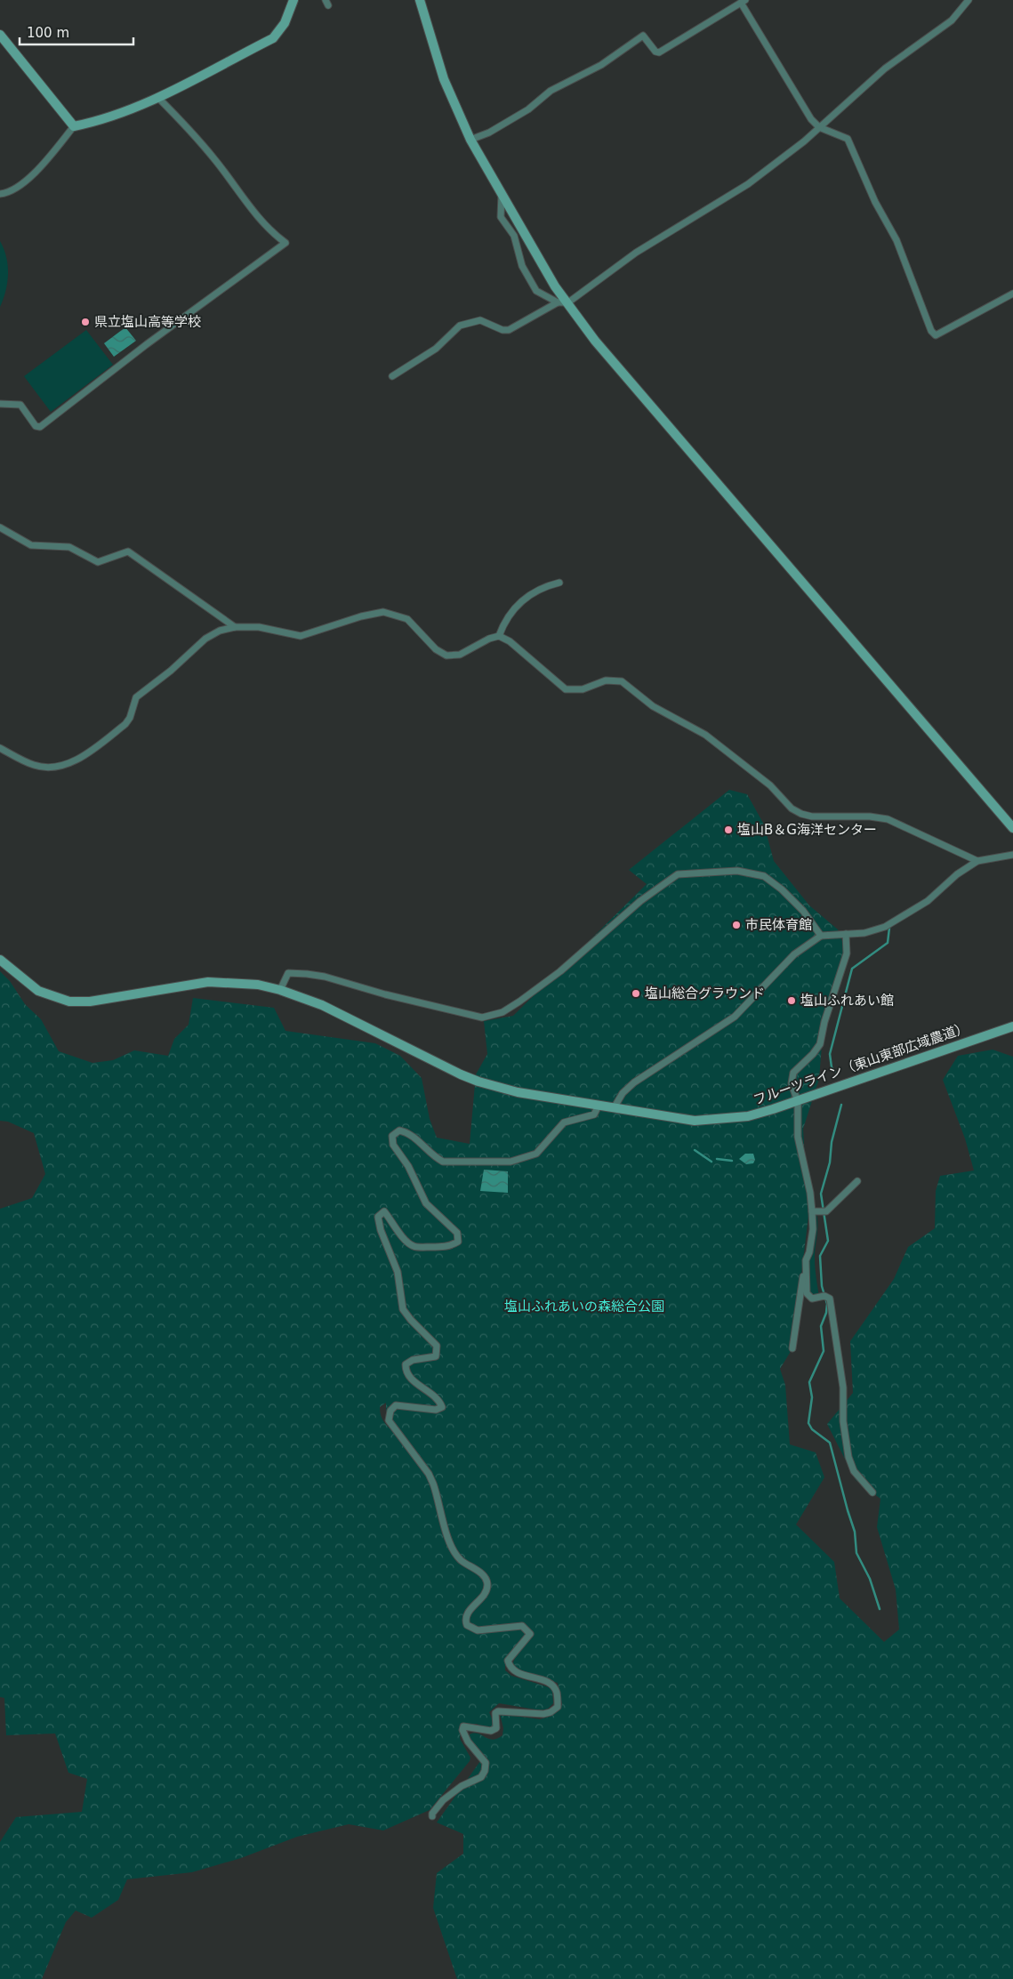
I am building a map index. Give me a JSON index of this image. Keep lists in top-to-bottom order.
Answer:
{
  "streets": {
    "street": ["フルーツライン（東山東部広域農道）"]
  },
  "parks": ["塩山ふれあいの森総合公園"],
  "places": [
    "県立塩山高等学校",
    "塩山B＆G海洋センター",
    "市民体育館",
    "塩山総合グラウンド",
    "塩山ふれあい館"
  ],
  "scale_bar": "100 m"
}
